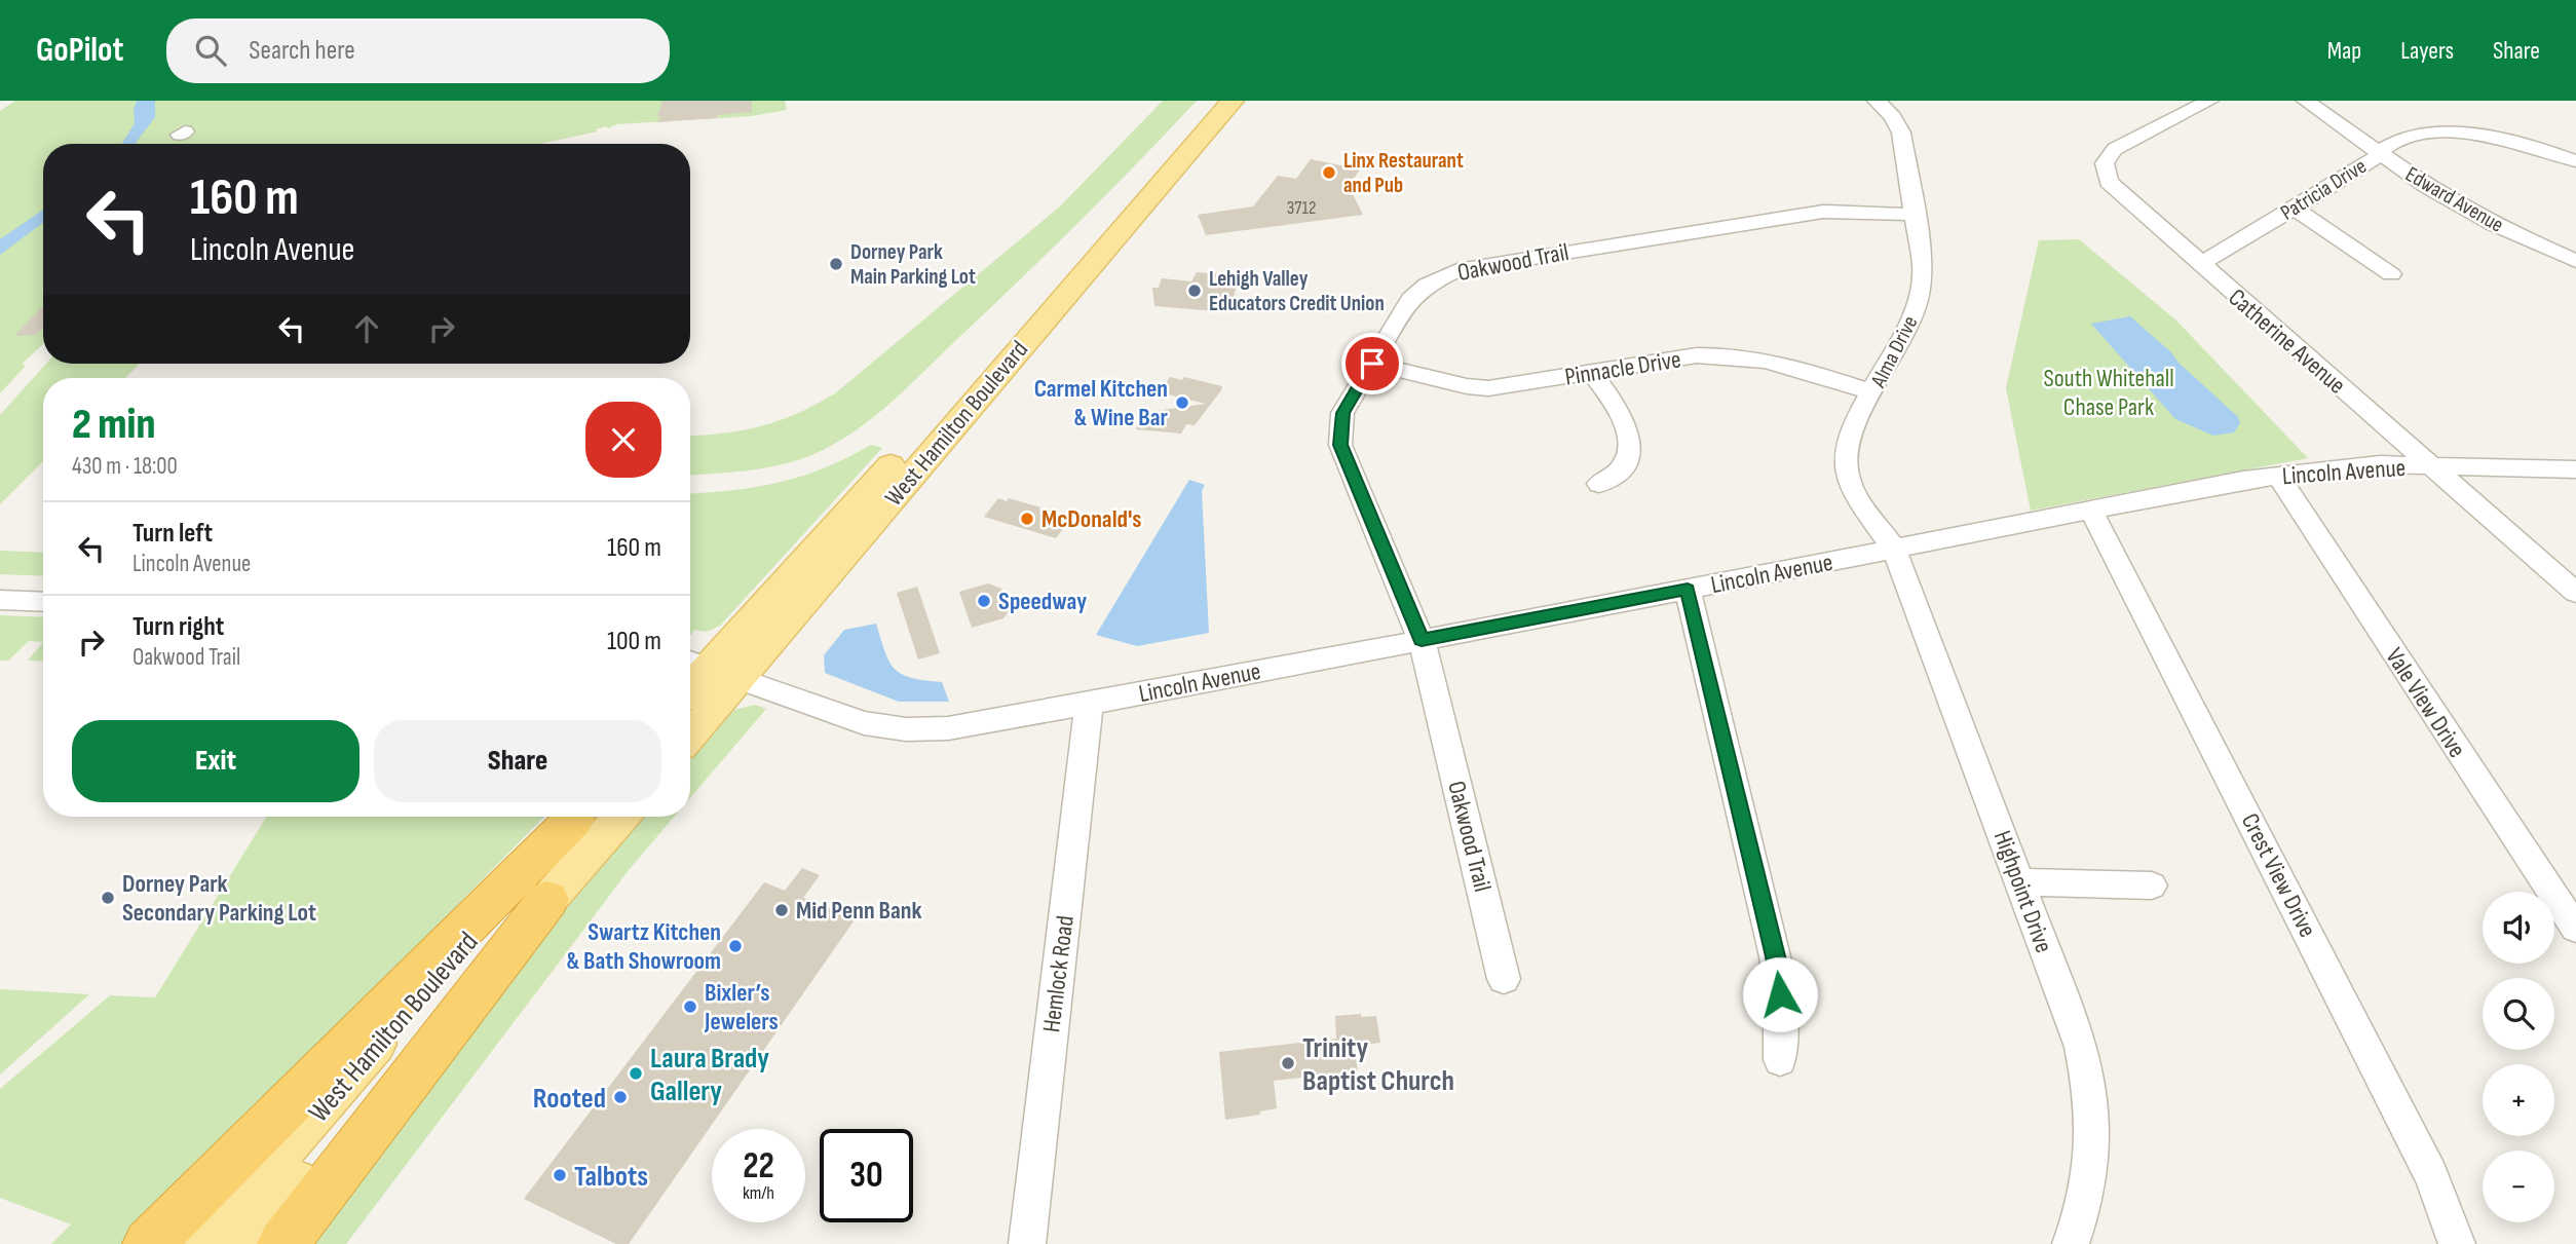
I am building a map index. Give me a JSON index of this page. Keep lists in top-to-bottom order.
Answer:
{
  "streets": {
    "main road": ["West Hamilton Boulevard"],
    "street": [
      "Patricia Drive",
      "Edward Avenue",
      "Oakwood Trail",
      "Catherine Avenue",
      "Alma Drive",
      "Pinnacle Drive",
      "Lincoln Avenue",
      "Vale View Drive",
      "Crest View Drive",
      "Highpoint Drive",
      "Hemlock Road"
    ]
  },
  "crossings": [
    ["Patricia Drive", "Edward Avenue"],
    ["Patricia Drive", "Catherine Avenue"],
    ["Oakwood Trail", "Alma Drive"],
    ["Oakwood Trail", "Pinnacle Drive"],
    ["Oakwood Trail", "Lincoln Avenue"],
    ["Catherine Avenue", "Lincoln Avenue"],
    ["Alma Drive", "Pinnacle Drive"],
    ["Alma Drive", "Lincoln Avenue"],
    ["Alma Drive", "Highpoint Drive"],
    ["West Hamilton Boulevard", "Lincoln Avenue"],
    ["Lincoln Avenue", "Vale View Drive"],
    ["Lincoln Avenue", "Crest View Drive"],
    ["Lincoln Avenue", "Highpoint Drive"],
    ["Lincoln Avenue", "Hemlock Road"]
  ],
  "parks": ["South Whitehall Chase Park"],
  "places": [
    "Linx Restaurant and Pub",
    "Dorney Park Main Parking Lot",
    "Lehigh Valley Educators Credit Union",
    "Carmel Kitchen & Wine Bar",
    "McDonald's",
    "Speedway",
    "Dorney Park Secondary Parking Lot",
    "Mid Penn Bank",
    "Swartz Kitchen & Bath Showroom",
    "Bixler’s Jewelers",
    "Trinity Baptist Church",
    "Laura Brady Gallery",
    "Rooted",
    "Talbots"
  ],
  "house_numbers": ["3712"],
  "page": {
    "header": "GoPilot",
    "search": "Search here",
    "nav": ["Map", "Layers", "Share"],
    "turn": ["160 m", "Lincoln Avenue"],
    "heading": ["2 min", "430 m · 18:00"],
    "list": [
      {
        "name": "Turn left",
        "note": "Lincoln Avenue",
        "value": "160 m"
      },
      {
        "name": "Turn right",
        "note": "Oakwood Trail",
        "value": "100 m"
      }
    ],
    "buttons": ["Exit", "Share"],
    "map_buttons": ["+", "−"],
    "speed": "22 km/h",
    "limit": "30"
  }
}
